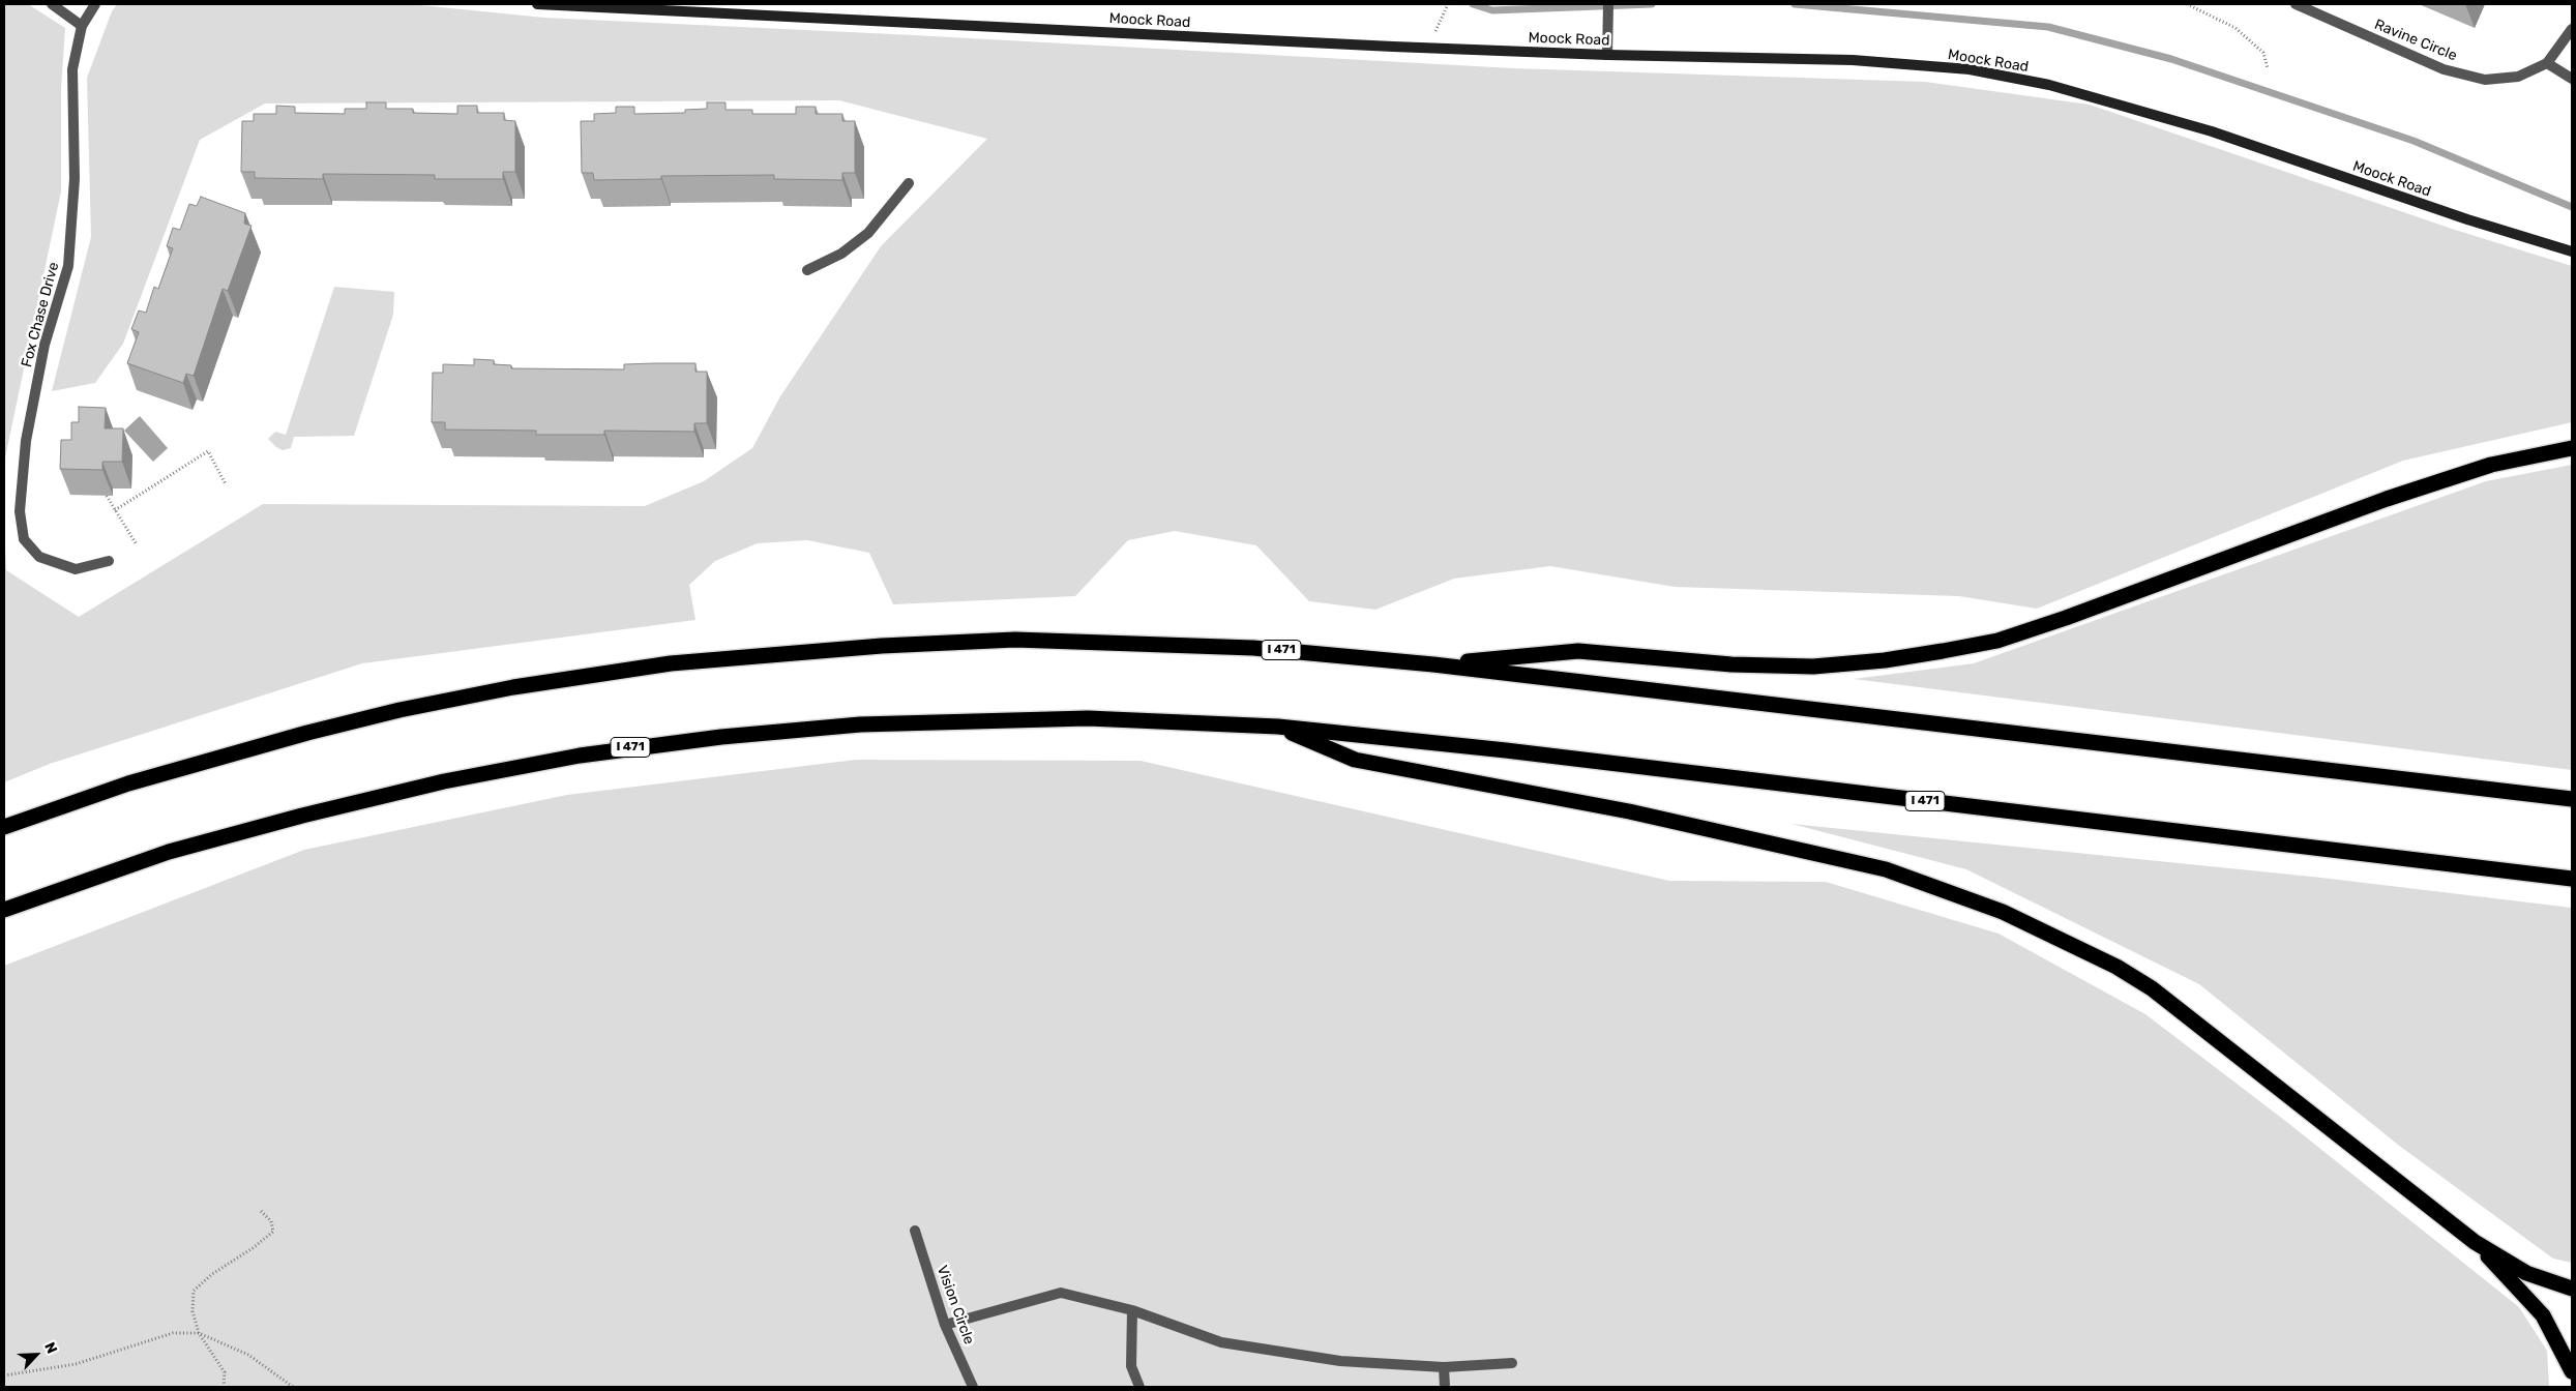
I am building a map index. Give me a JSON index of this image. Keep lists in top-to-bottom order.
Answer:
{
  "streets": {
    "highway": ["I 471"],
    "main road": ["Moock Road"],
    "street": ["Ravine Circle", "Fox Chase Drive", "Vision Circle"]
  },
  "north": "top right"
}
